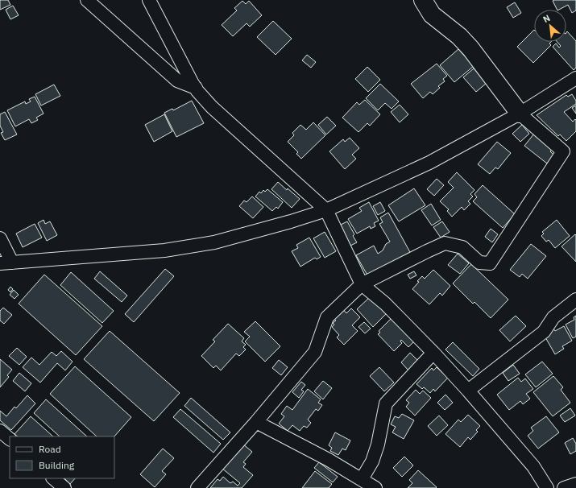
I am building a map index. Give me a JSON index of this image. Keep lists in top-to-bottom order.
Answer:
{
  "legend": ["Road", "Building"],
  "north": "top left"
}
